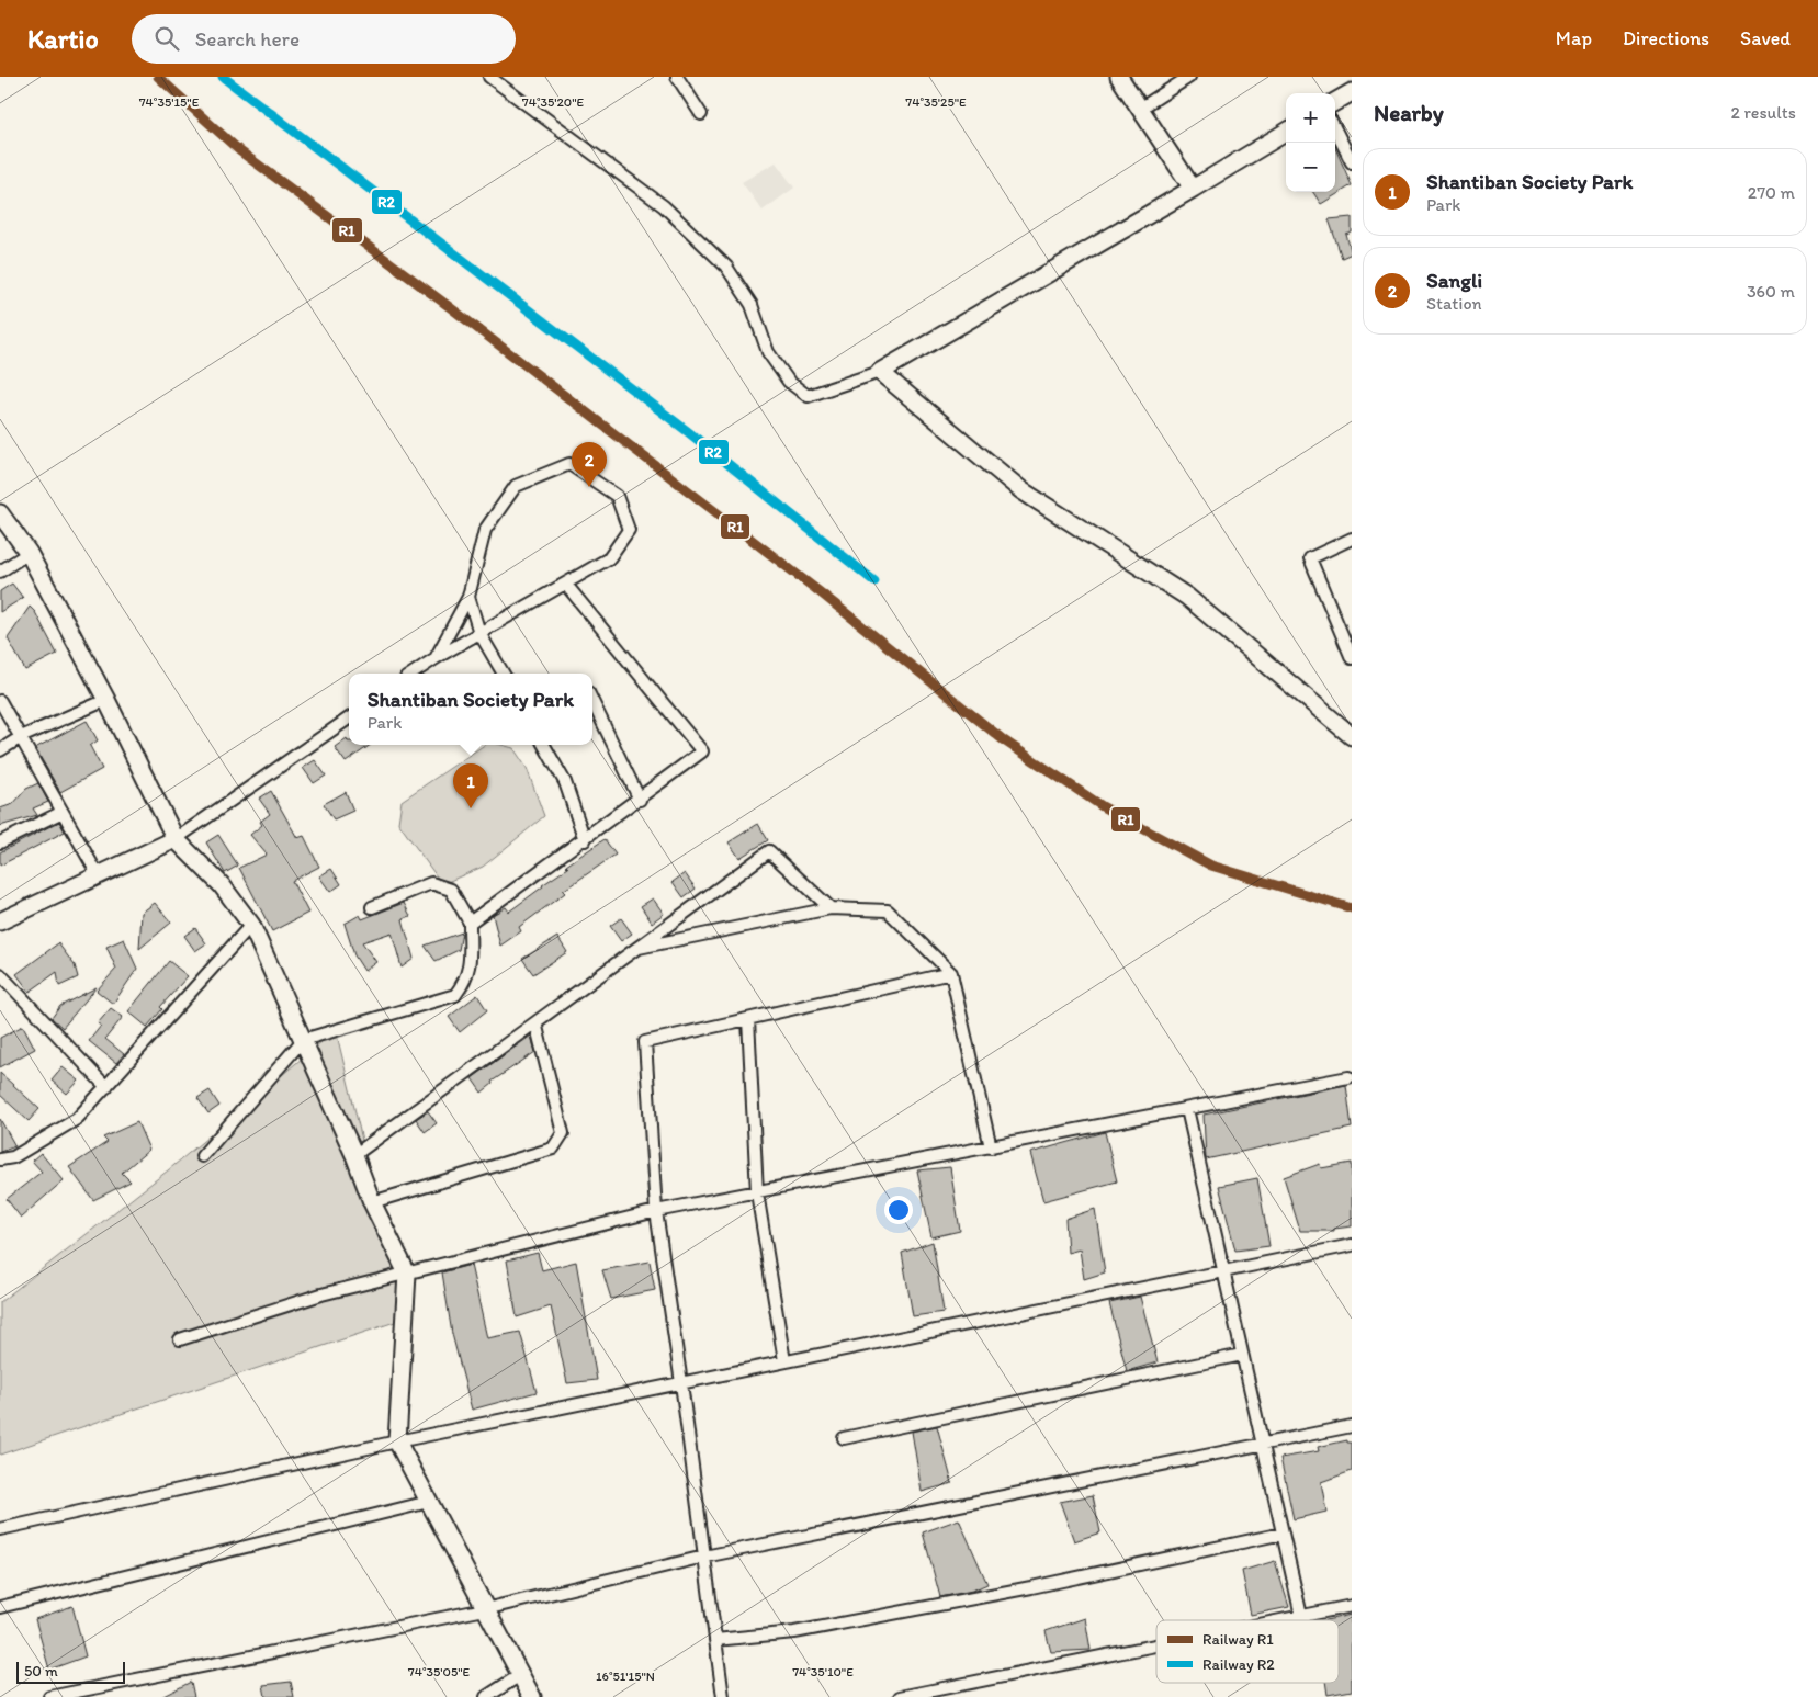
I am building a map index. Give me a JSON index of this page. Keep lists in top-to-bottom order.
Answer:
{
  "lines": ["rail line R1", "rail line R2"],
  "legend": ["Railway R1", "Railway R2"],
  "scale_bar": "50 m",
  "page": {
    "header": "Kartio",
    "search": "Search here",
    "nav": ["Map", "Directions", "Saved"],
    "heading": ["Nearby", "2 results"],
    "map_buttons": ["+", "−"],
    "list": [
      {
        "mark": "1",
        "name": "Shantiban Society Park",
        "note": "Park",
        "value": "270 m"
      },
      {
        "mark": "2",
        "name": "Sangli",
        "note": "Station",
        "value": "360 m"
      }
    ],
    "pins": ["2", "1"],
    "popup": ["Shantiban Society Park", "Park"],
    "scale": "50 m"
  },
  "coordinates": [
    "74°35'15\"E",
    "74°35'20\"E",
    "74°35'25\"E",
    "74°35'05\"E",
    "74°35'10\"E",
    "16°51'15\"N"
  ]
}
